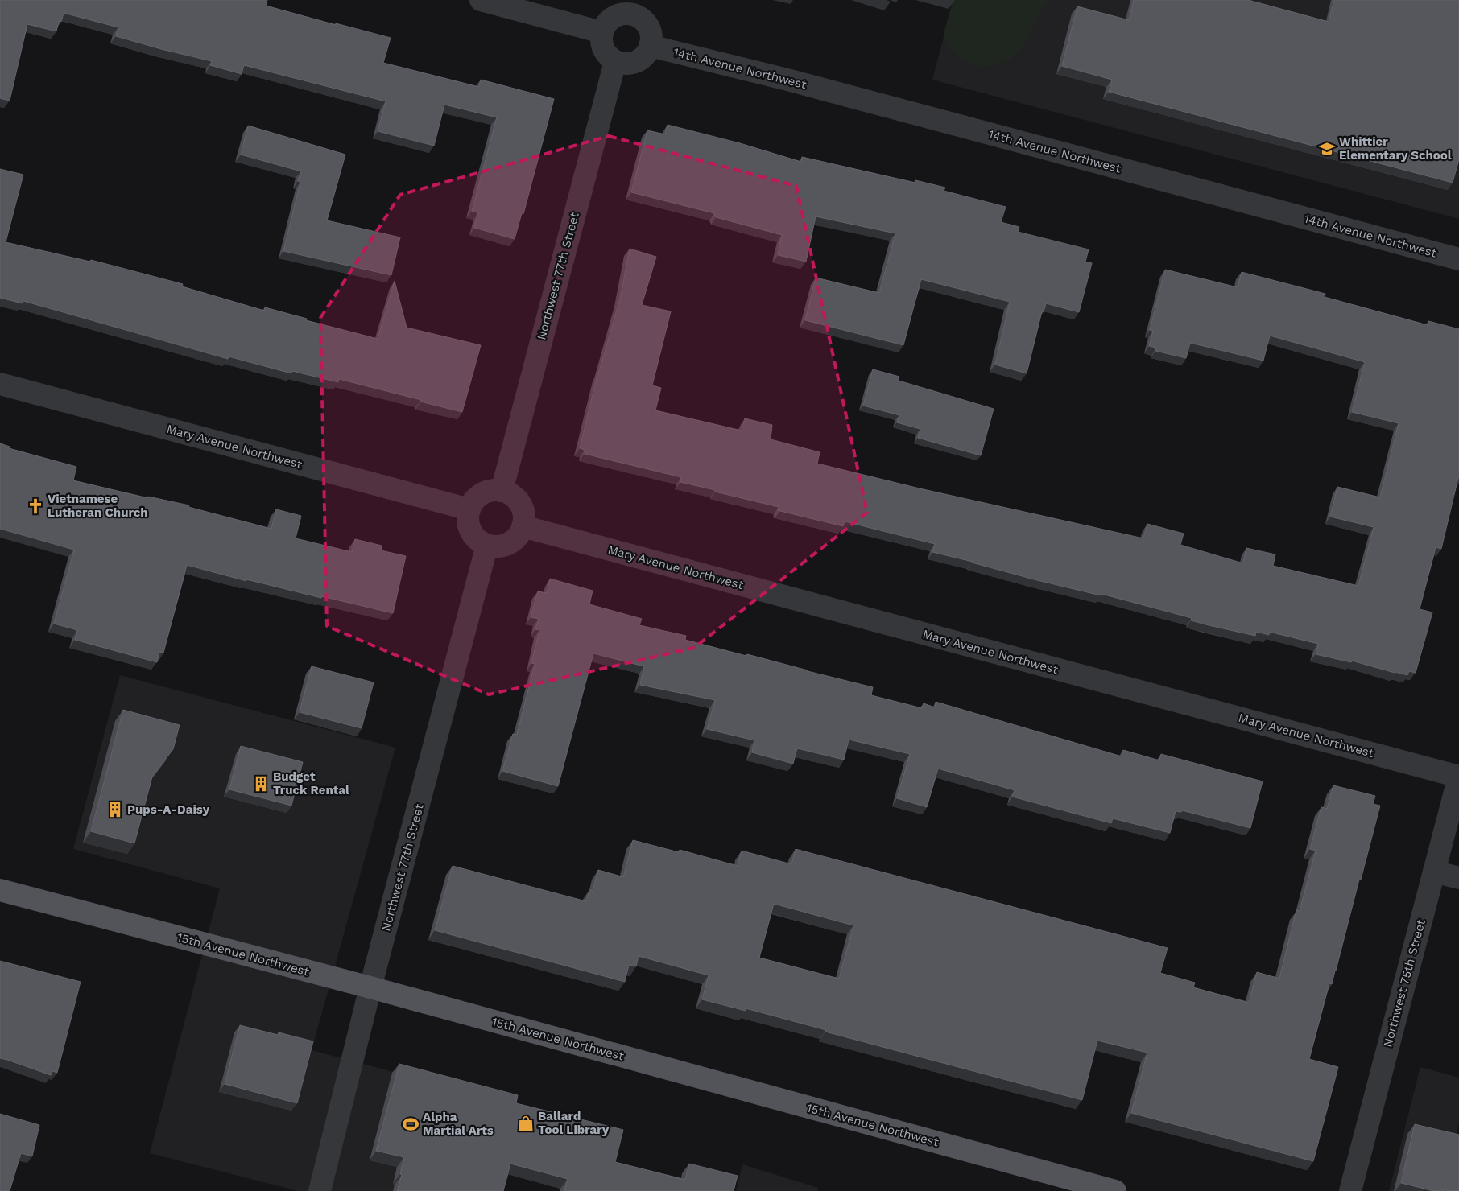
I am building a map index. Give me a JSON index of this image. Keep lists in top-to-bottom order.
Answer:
{
  "streets": {
    "main road": ["15th Avenue Northwest"],
    "street": [
      "14th Avenue Northwest",
      "Northwest 77th Street",
      "Mary Avenue Northwest",
      "Northwest 75th Street"
    ]
  },
  "crossings": [
    ["14th Avenue Northwest", "Northwest 77th Street"],
    ["Northwest 77th Street", "Mary Avenue Northwest"],
    ["Northwest 77th Street", "15th Avenue Northwest"],
    ["Mary Avenue Northwest", "Northwest 75th Street"]
  ],
  "places": {
    "school or university": ["Whittier Elementary School"],
    "church": ["Vietnamese Lutheran Church"],
    "building": ["Budget Truck Rental", "Pups-A-Daisy"],
    "shop": ["Ballard Tool Library"],
    "sports": ["Alpha Martial Arts"]
  }
}
